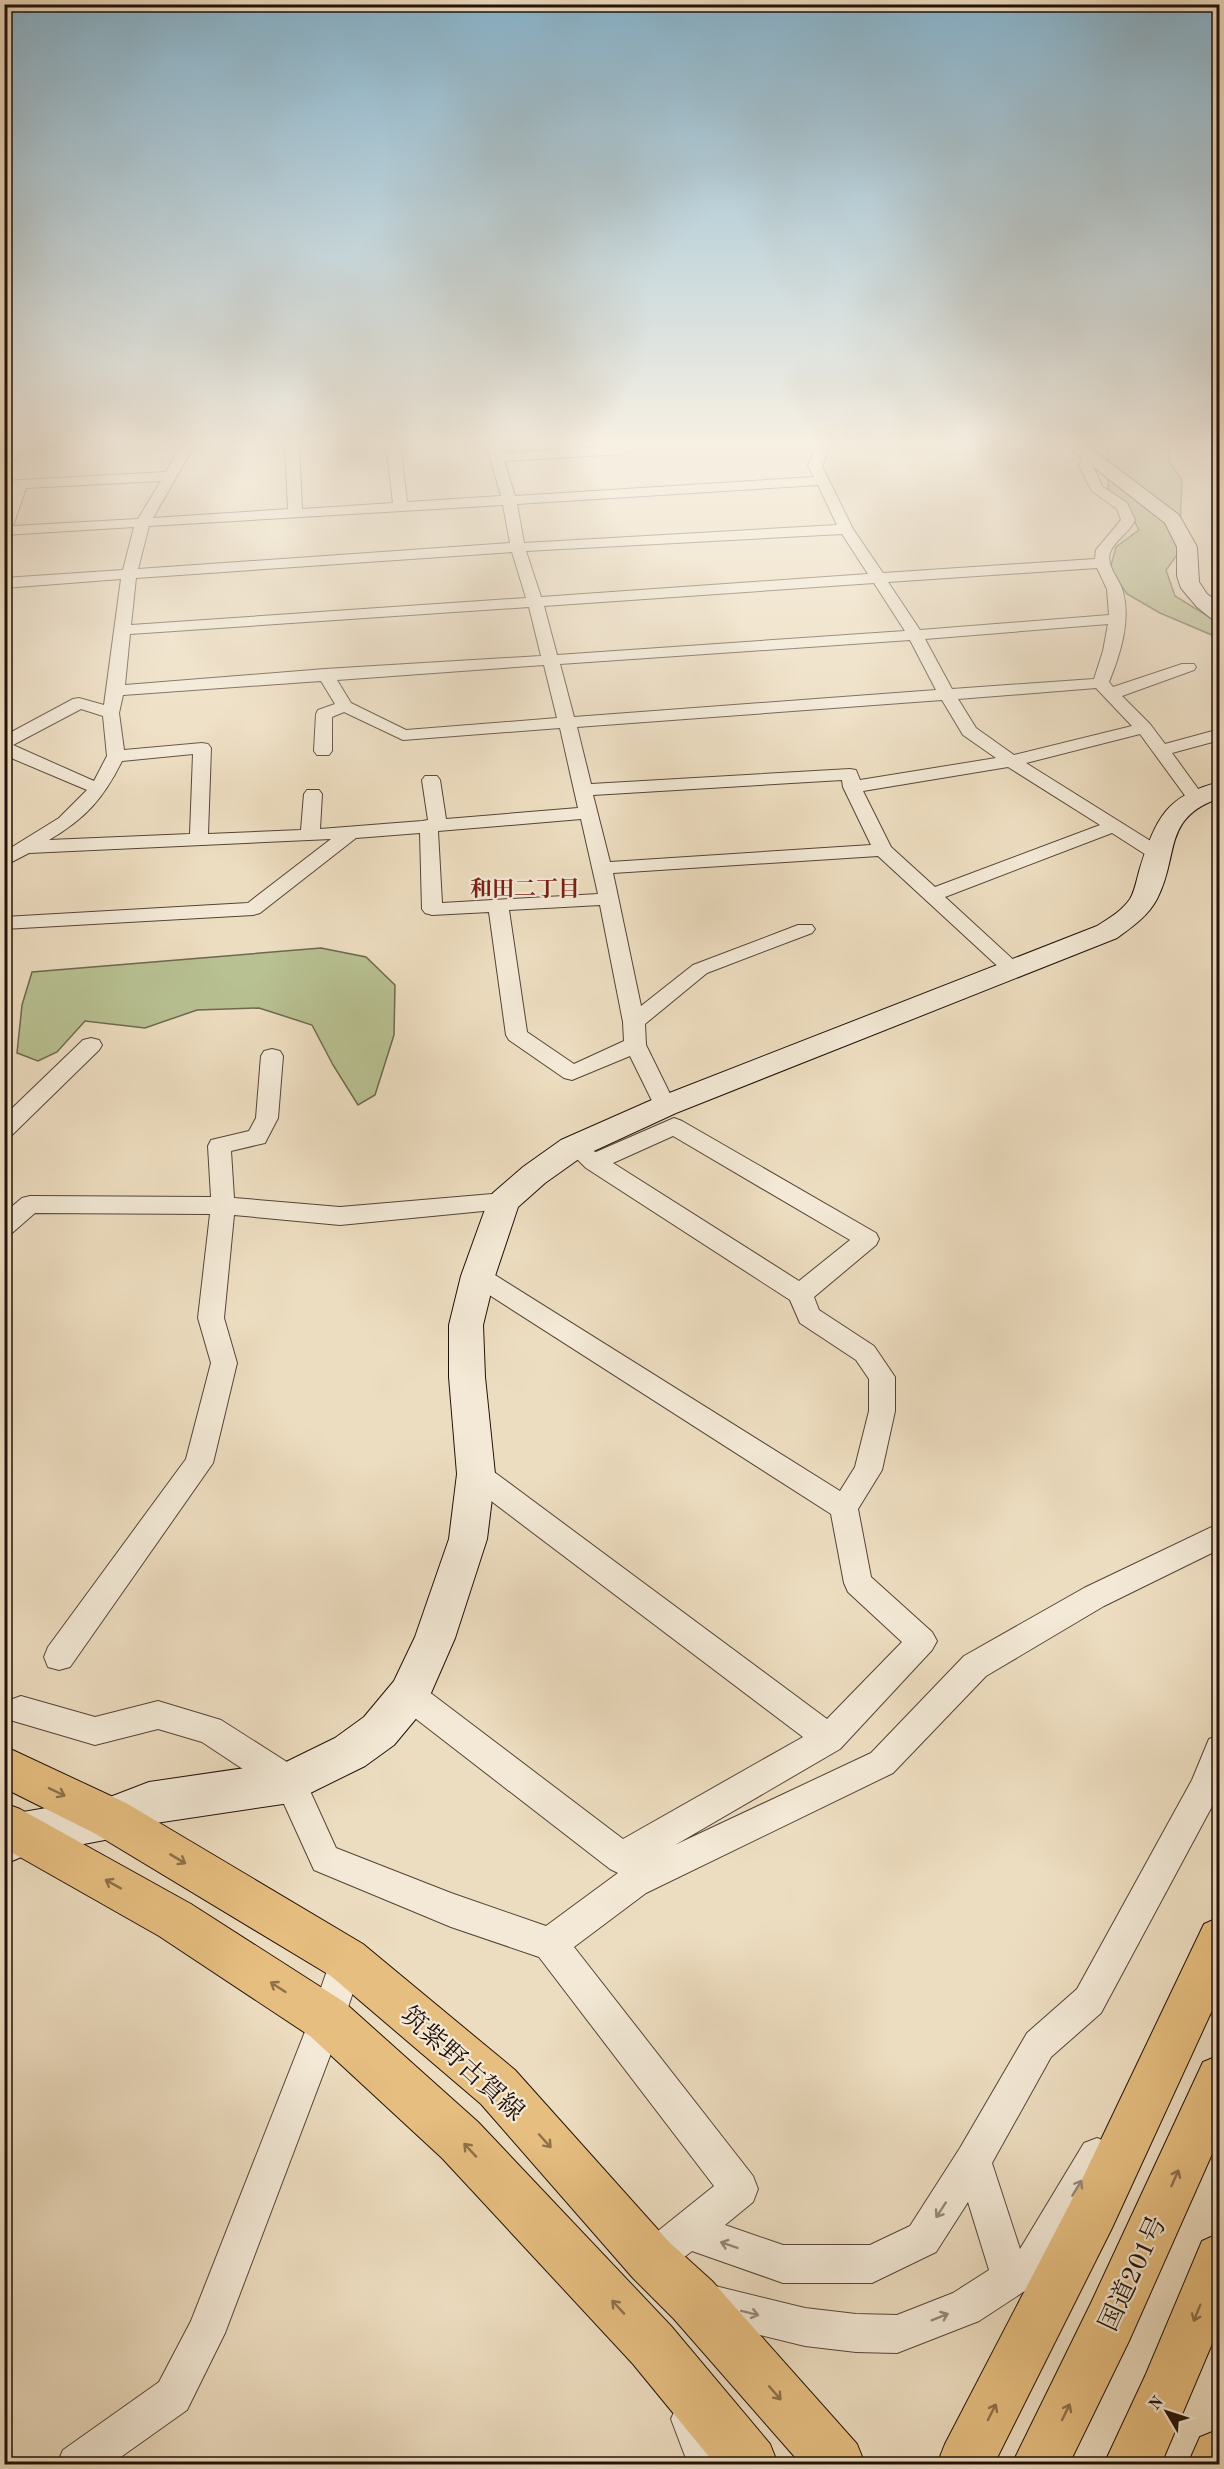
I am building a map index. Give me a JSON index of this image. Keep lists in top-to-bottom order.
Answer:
{
  "streets": {
    "main road": ["筑紫野古賀線", "国道201号"]
  },
  "districts": ["和田二丁目"],
  "north": "top left"
}
